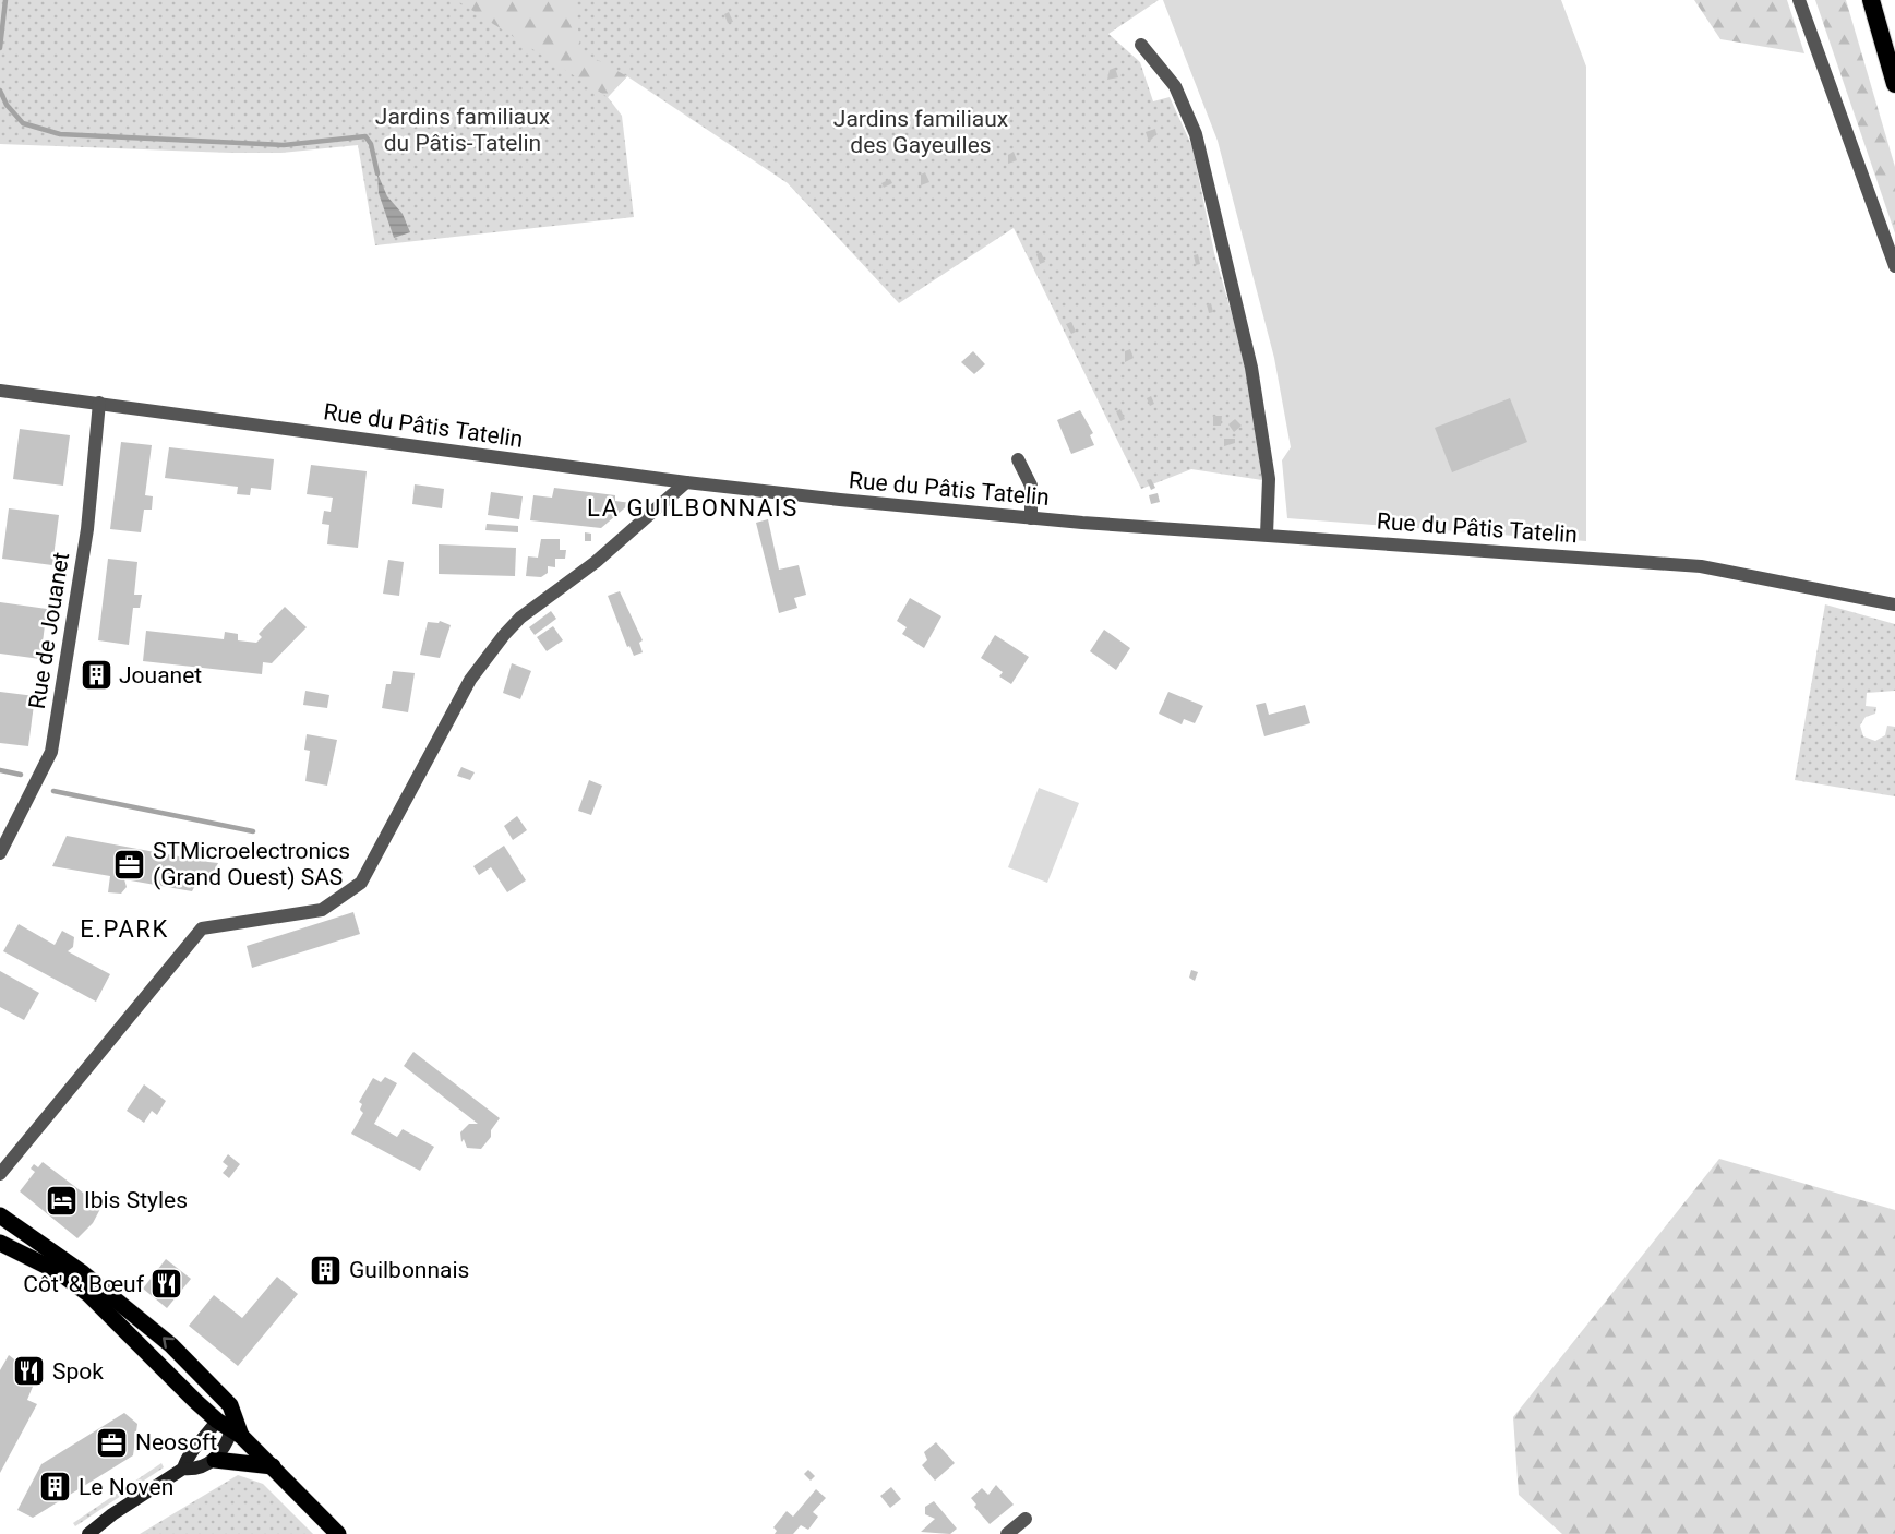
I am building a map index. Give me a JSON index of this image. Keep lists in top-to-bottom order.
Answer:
{
  "streets": {
    "street": ["Rue du Pâtis Tatelin", "Rue de Jouanet"]
  },
  "crossings": [
    ["Rue du Pâtis Tatelin", "Rue de Jouanet"]
  ],
  "districts": ["LA GUILBONNAIS", "E.PARK"],
  "parks": ["Jardins familiaux du Pâtis-Tatelin", "Jardins familiaux des Gayeulles"],
  "places": {
    "building": ["Jouanet", "Guilbonnais", "Le Noven"],
    "office": ["STMicroelectronics (Grand Ouest) SAS", "Neosoft"],
    "hotel": ["Ibis Styles"],
    "restaurant": ["Côt' & Bœuf", "Spok"]
  }
}
